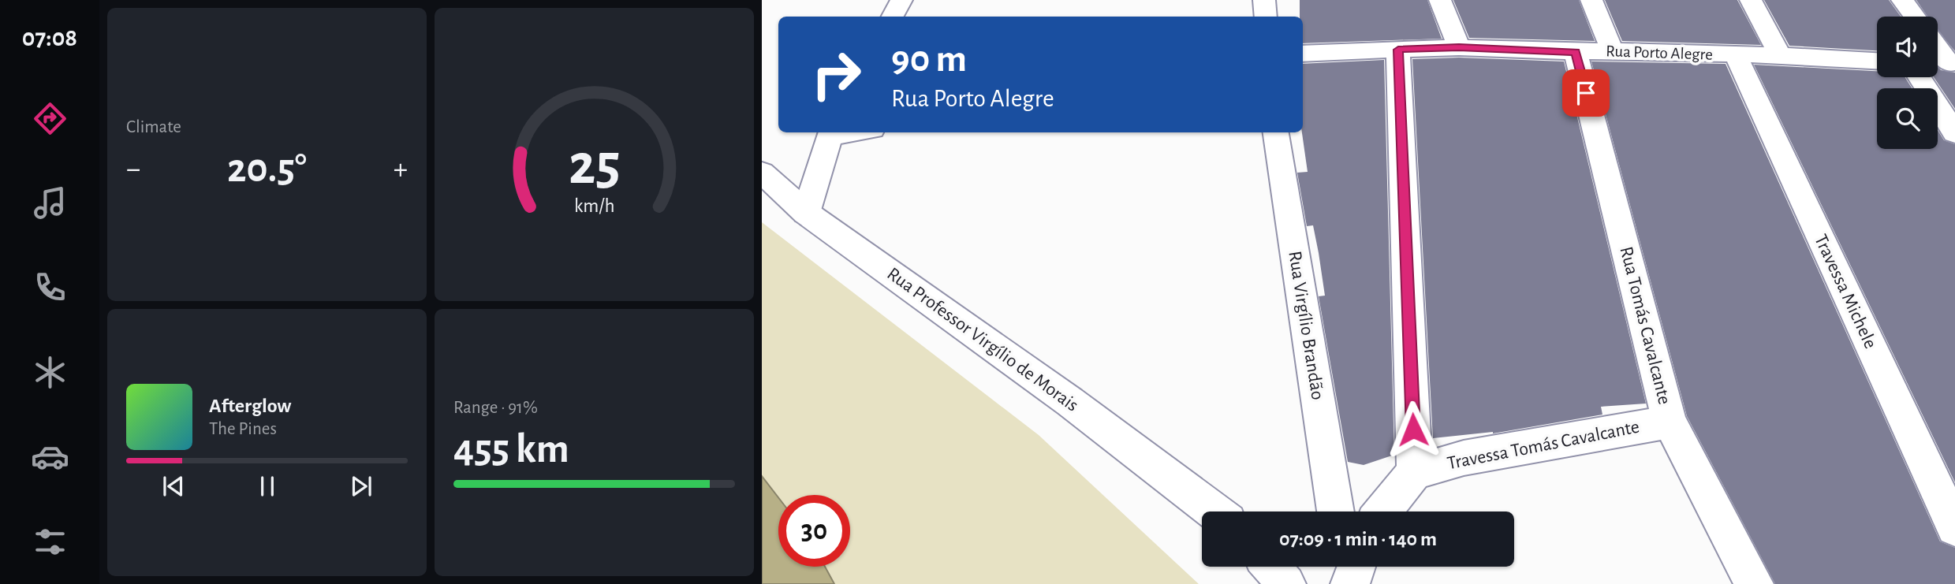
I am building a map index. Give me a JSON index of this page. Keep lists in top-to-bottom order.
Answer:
{
  "streets": {
    "street": [
      "Rua Porto Alegre",
      "Travessa Michele",
      "Rua Virgílio Brandão",
      "Rua Tomás Cavalcante",
      "Rua Professor Virgílio de Morais",
      "Travessa Tomás Cavalcante"
    ]
  },
  "crossings": [
    ["Rua Porto Alegre", "Travessa Michele"],
    ["Rua Porto Alegre", "Rua Tomás Cavalcante"],
    ["Rua Tomás Cavalcante", "Travessa Tomás Cavalcante"]
  ],
  "page": {
    "tabs": "07:08",
    "tile": [
      "Climate",
      ["Range · 91%", "455 km"]
    ],
    "turn": ["90 m", "Rua Porto Alegre"],
    "heat": ["−", "20.5°", "+"],
    "song": ["Afterglow", "The Pines"],
    "limit": "30",
    "trip": "07:09 · 1 min · 140 m",
    "gauge": ["25", "km/h"]
  }
}
